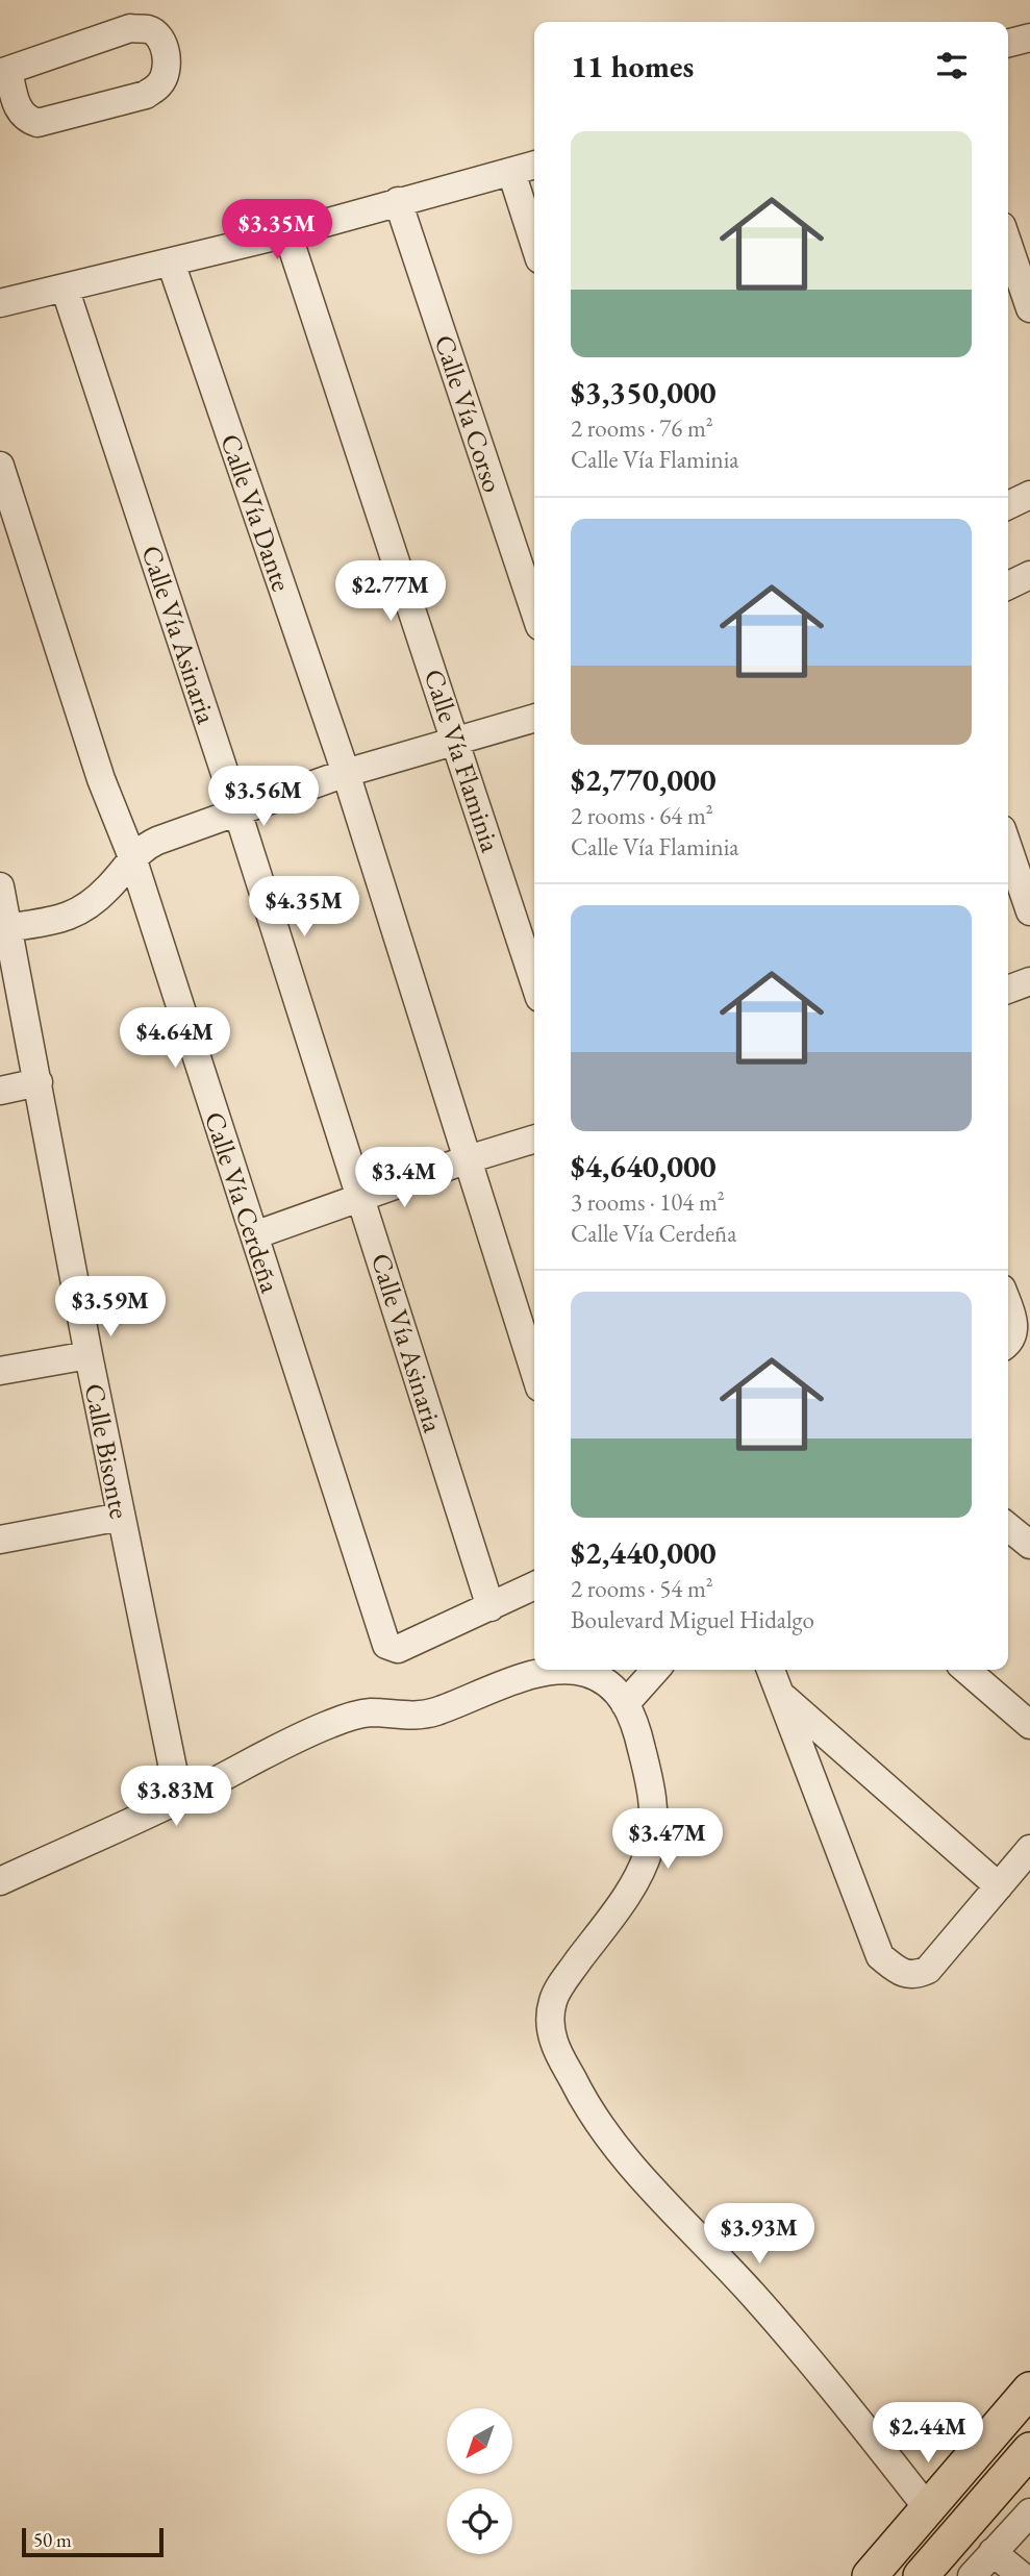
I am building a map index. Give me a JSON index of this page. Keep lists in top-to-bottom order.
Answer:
{
  "streets": {
    "street": [
      "Calle Vía Corso",
      "Calle Vía Dante",
      "Calle Vía Asinaria",
      "Calle Vía Flaminia",
      "Calle Vía Cerdeña",
      "Calle Bisonte"
    ]
  },
  "crossings": [
    ["Calle Vía Asinaria", "Calle Vía Cerdeña"]
  ],
  "scale_bar": "50 m",
  "north": "bottom left",
  "page": {
    "heading": "11 homes",
    "list": [
      {
        "name": "$3,350,000",
        "note": "2 rooms · 76 m² · Calle Vía Flaminia"
      },
      {
        "name": "$2,770,000",
        "note": "2 rooms · 64 m² · Calle Vía Flaminia"
      },
      {
        "name": "$4,640,000",
        "note": "3 rooms · 104 m² · Calle Vía Cerdeña"
      },
      {
        "name": "$2,440,000",
        "note": "2 rooms · 54 m² · Boulevard Miguel Hidalgo"
      }
    ],
    "price": [
      "$3.35M",
      "$2.77M",
      "$3.56M",
      "$4.35M",
      "$4.64M",
      "$3.4M",
      "$3.59M",
      "$3.83M",
      "$3.47M",
      "$3.93M",
      "$2.44M"
    ],
    "scale": "50 m"
  }
}
